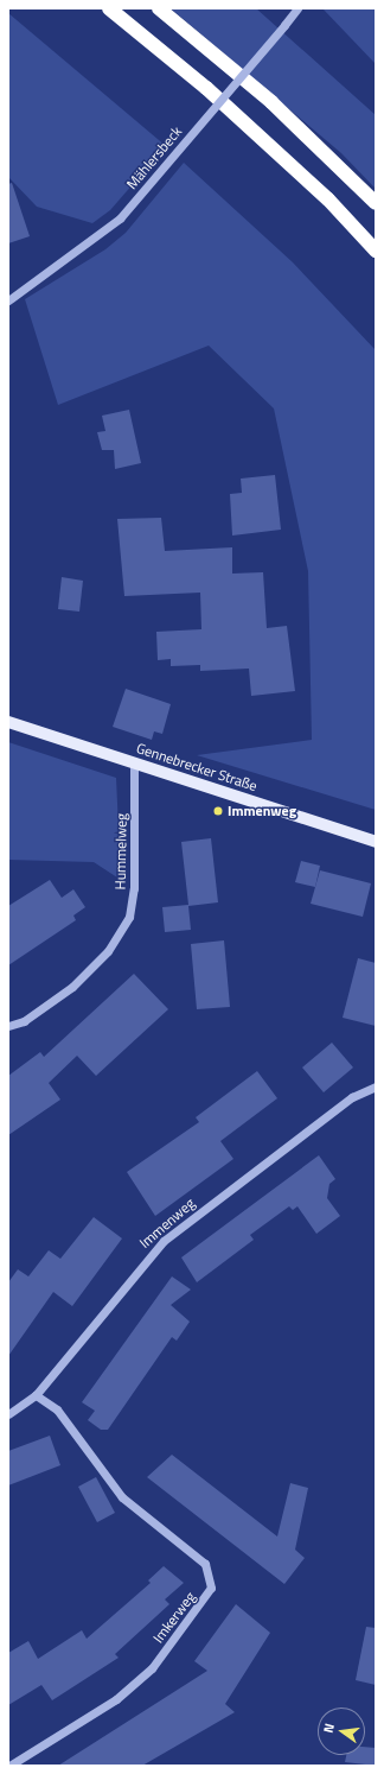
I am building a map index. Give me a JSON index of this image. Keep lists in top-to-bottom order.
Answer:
{
  "streets": {
    "main road": ["Gennebrecker Straße"],
    "street": [
      "Mählersbeck",
      "Hummelweg",
      "Immenweg",
      "Imkerweg"
    ]
  },
  "crossings": [
    ["Gennebrecker Straße", "Hummelweg"],
    ["Immenweg", "Imkerweg"]
  ],
  "places": ["Immenweg"],
  "north": "left"
}
